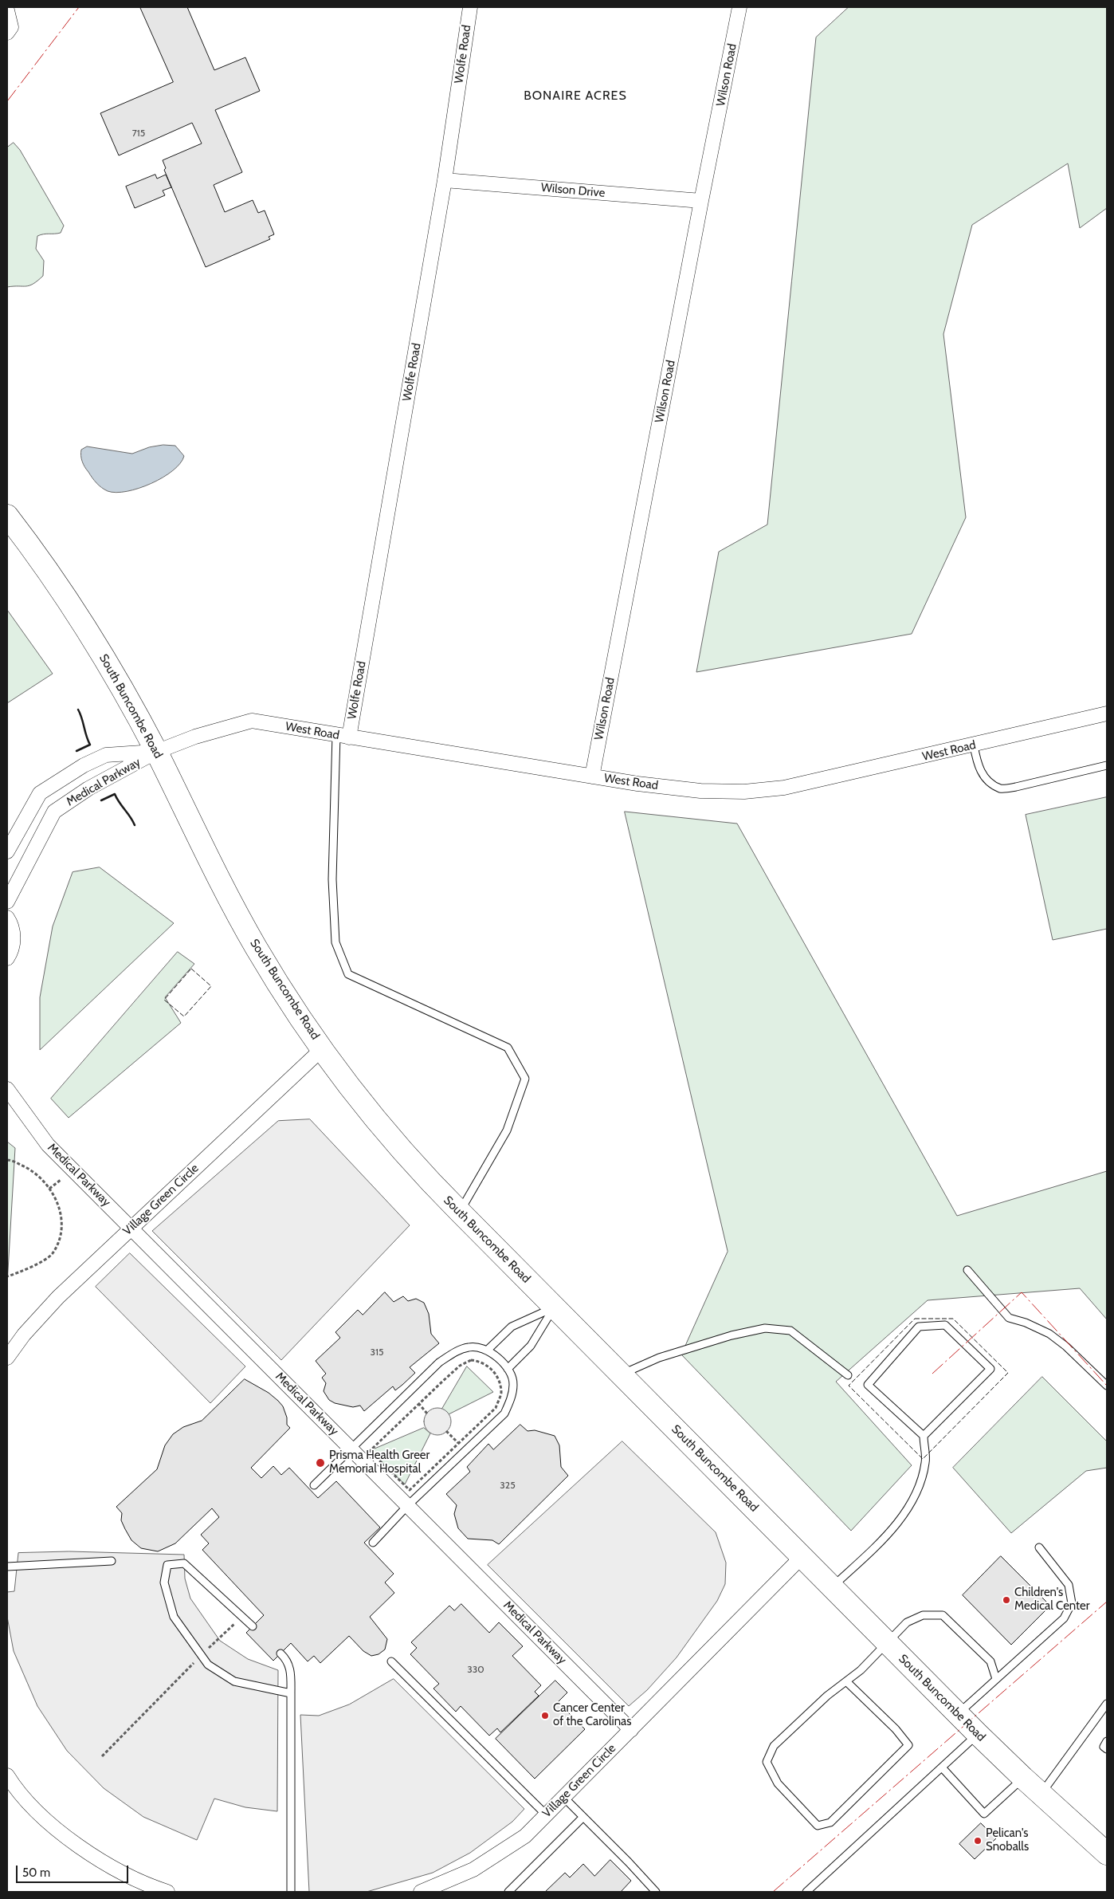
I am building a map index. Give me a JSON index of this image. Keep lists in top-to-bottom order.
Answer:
{
  "streets": {
    "main road": ["South Buncombe Road"],
    "street": [
      "Wolfe Road",
      "Wilson Road",
      "Wilson Drive",
      "West Road",
      "Medical Parkway",
      "Village Green Circle"
    ]
  },
  "crossings": [
    ["Wolfe Road", "Wilson Drive"],
    ["Wolfe Road", "West Road"],
    ["Wilson Road", "Wilson Drive"],
    ["Wilson Road", "West Road"],
    ["South Buncombe Road", "West Road"],
    ["South Buncombe Road", "Medical Parkway"],
    ["South Buncombe Road", "Village Green Circle"],
    ["West Road", "Medical Parkway"],
    ["Medical Parkway", "Village Green Circle"]
  ],
  "districts": ["BONAIRE ACRES"],
  "places": [
    "Prisma Health Greer Memorial Hospital",
    "Children's Medical Center",
    "Cancer Center of the Carolinas",
    "Pelican's Snoballs"
  ],
  "house_numbers": [
    "715",
    "315",
    "325",
    "330"
  ],
  "scale_bar": "50 m"
}
